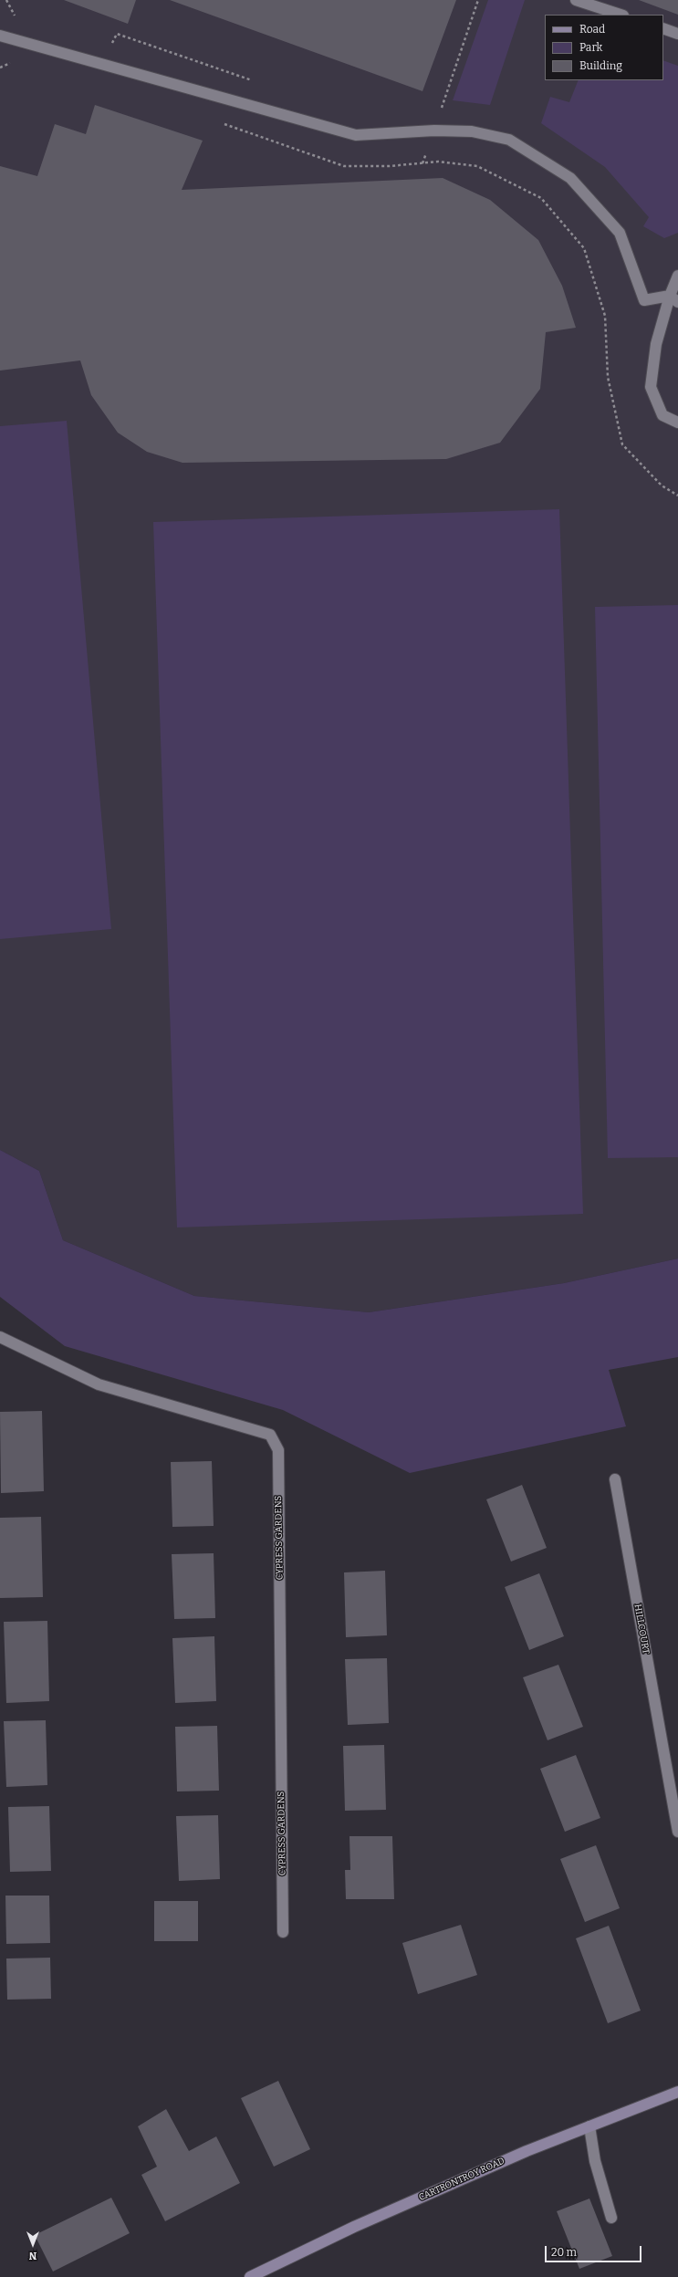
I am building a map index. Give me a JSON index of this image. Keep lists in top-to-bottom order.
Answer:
{
  "streets": {
    "street": ["CYPRESS GARDENS", "HILLCOURT", "CARTRONTROY ROAD"]
  },
  "legend": ["Road", "Park", "Building"],
  "scale_bar": "20 m",
  "north": "bottom"
}
